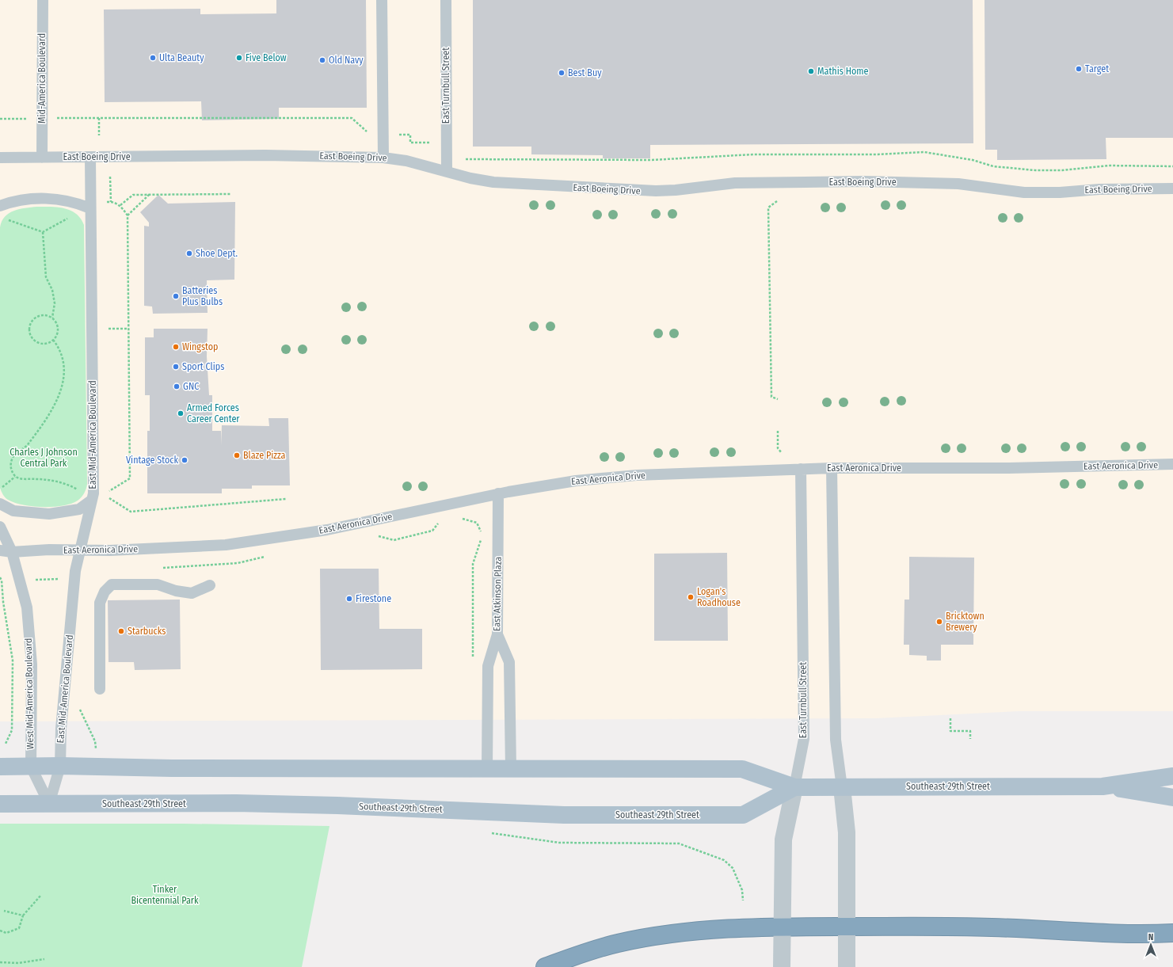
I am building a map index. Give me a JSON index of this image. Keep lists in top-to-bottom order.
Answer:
{
  "streets": {
    "main road": ["Southeast 29th Street"],
    "street": ["East Turnbull Street"],
    "lane": [
      "Mid-America Boulevard",
      "East Boeing Drive",
      "East Mid-America Boulevard",
      "East Aeronica Drive",
      "East Atkinson Plaza",
      "West Mid-America Boulevard"
    ]
  },
  "crossings": [
    ["Mid-America Boulevard", "East Boeing Drive"],
    ["East Turnbull Street", "East Boeing Drive"],
    ["East Turnbull Street", "East Aeronica Drive"],
    ["East Turnbull Street", "Southeast 29th Street"],
    ["East Boeing Drive", "East Mid-America Boulevard"],
    ["East Mid-America Boulevard", "East Aeronica Drive"],
    ["East Mid-America Boulevard", "West Mid-America Boulevard"],
    ["East Mid-America Boulevard", "Southeast 29th Street"],
    ["East Aeronica Drive", "East Atkinson Plaza"],
    ["East Aeronica Drive", "West Mid-America Boulevard"],
    ["East Atkinson Plaza", "Southeast 29th Street"],
    ["West Mid-America Boulevard", "Southeast 29th Street"]
  ],
  "parks": ["Charles J Johnson Central Park", "Tinker Bicentennial Park"],
  "places": [
    "Ulta Beauty",
    "Five Below",
    "Old Navy",
    "Target",
    "Mathis Home",
    "Best Buy",
    "Shoe Dept.",
    "Batteries Plus Bulbs",
    "Wingstop",
    "Sport Clips",
    "GNC",
    "Armed Forces Career Center",
    "Blaze Pizza",
    "Vintage Stock",
    "Logan's Roadhouse",
    "Firestone",
    "Bricktown Brewery",
    "Starbucks"
  ],
  "north": "top"
}
